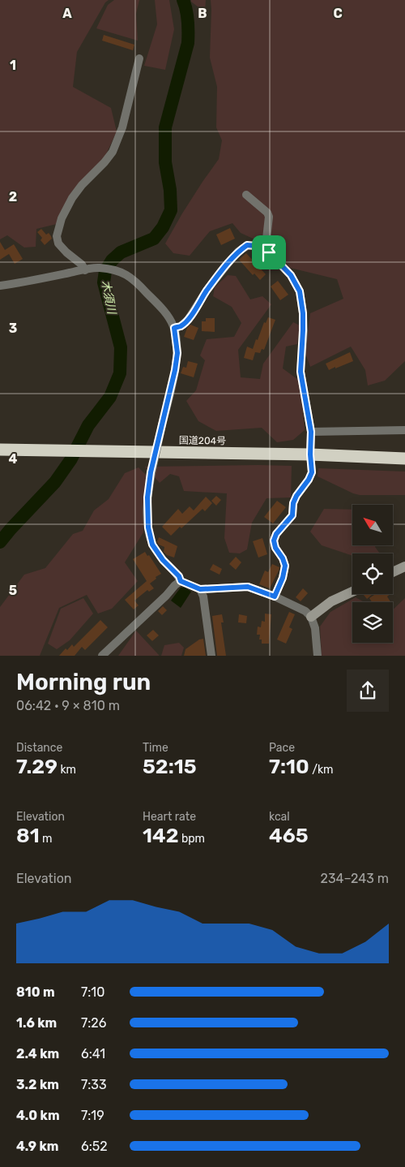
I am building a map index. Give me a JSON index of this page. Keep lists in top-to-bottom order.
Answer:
{
  "streets": {
    "highway": ["国道204号"]
  },
  "water": ["木須川"],
  "north": "top left",
  "page": {
    "heading": ["Morning run", "06:42 · 9 × 810 m"],
    "stats": [
      ["Distance", "7.29 km"],
      ["Time", "52:15"],
      ["Pace", "7:10 /km"],
      ["Elevation", "81 m"],
      ["Heart rate", "142 bpm"],
      ["kcal", "465"]
    ],
    "chart": ["Elevation", "234–243 m"],
    "list": [
      {
        "name": "810 m",
        "note": "7:10"
      },
      {
        "name": "1.6 km",
        "note": "7:26"
      },
      {
        "name": "2.4 km",
        "note": "6:41"
      },
      {
        "name": "3.2 km",
        "note": "7:33"
      },
      {
        "name": "4.0 km",
        "note": "7:19"
      },
      {
        "name": "4.9 km",
        "note": "6:52"
      }
    ]
  },
  "grid": {
    "columns": ["A", "B", "C"],
    "rows": [
      "1",
      "2",
      "3",
      "4",
      "5"
    ]
  }
}
